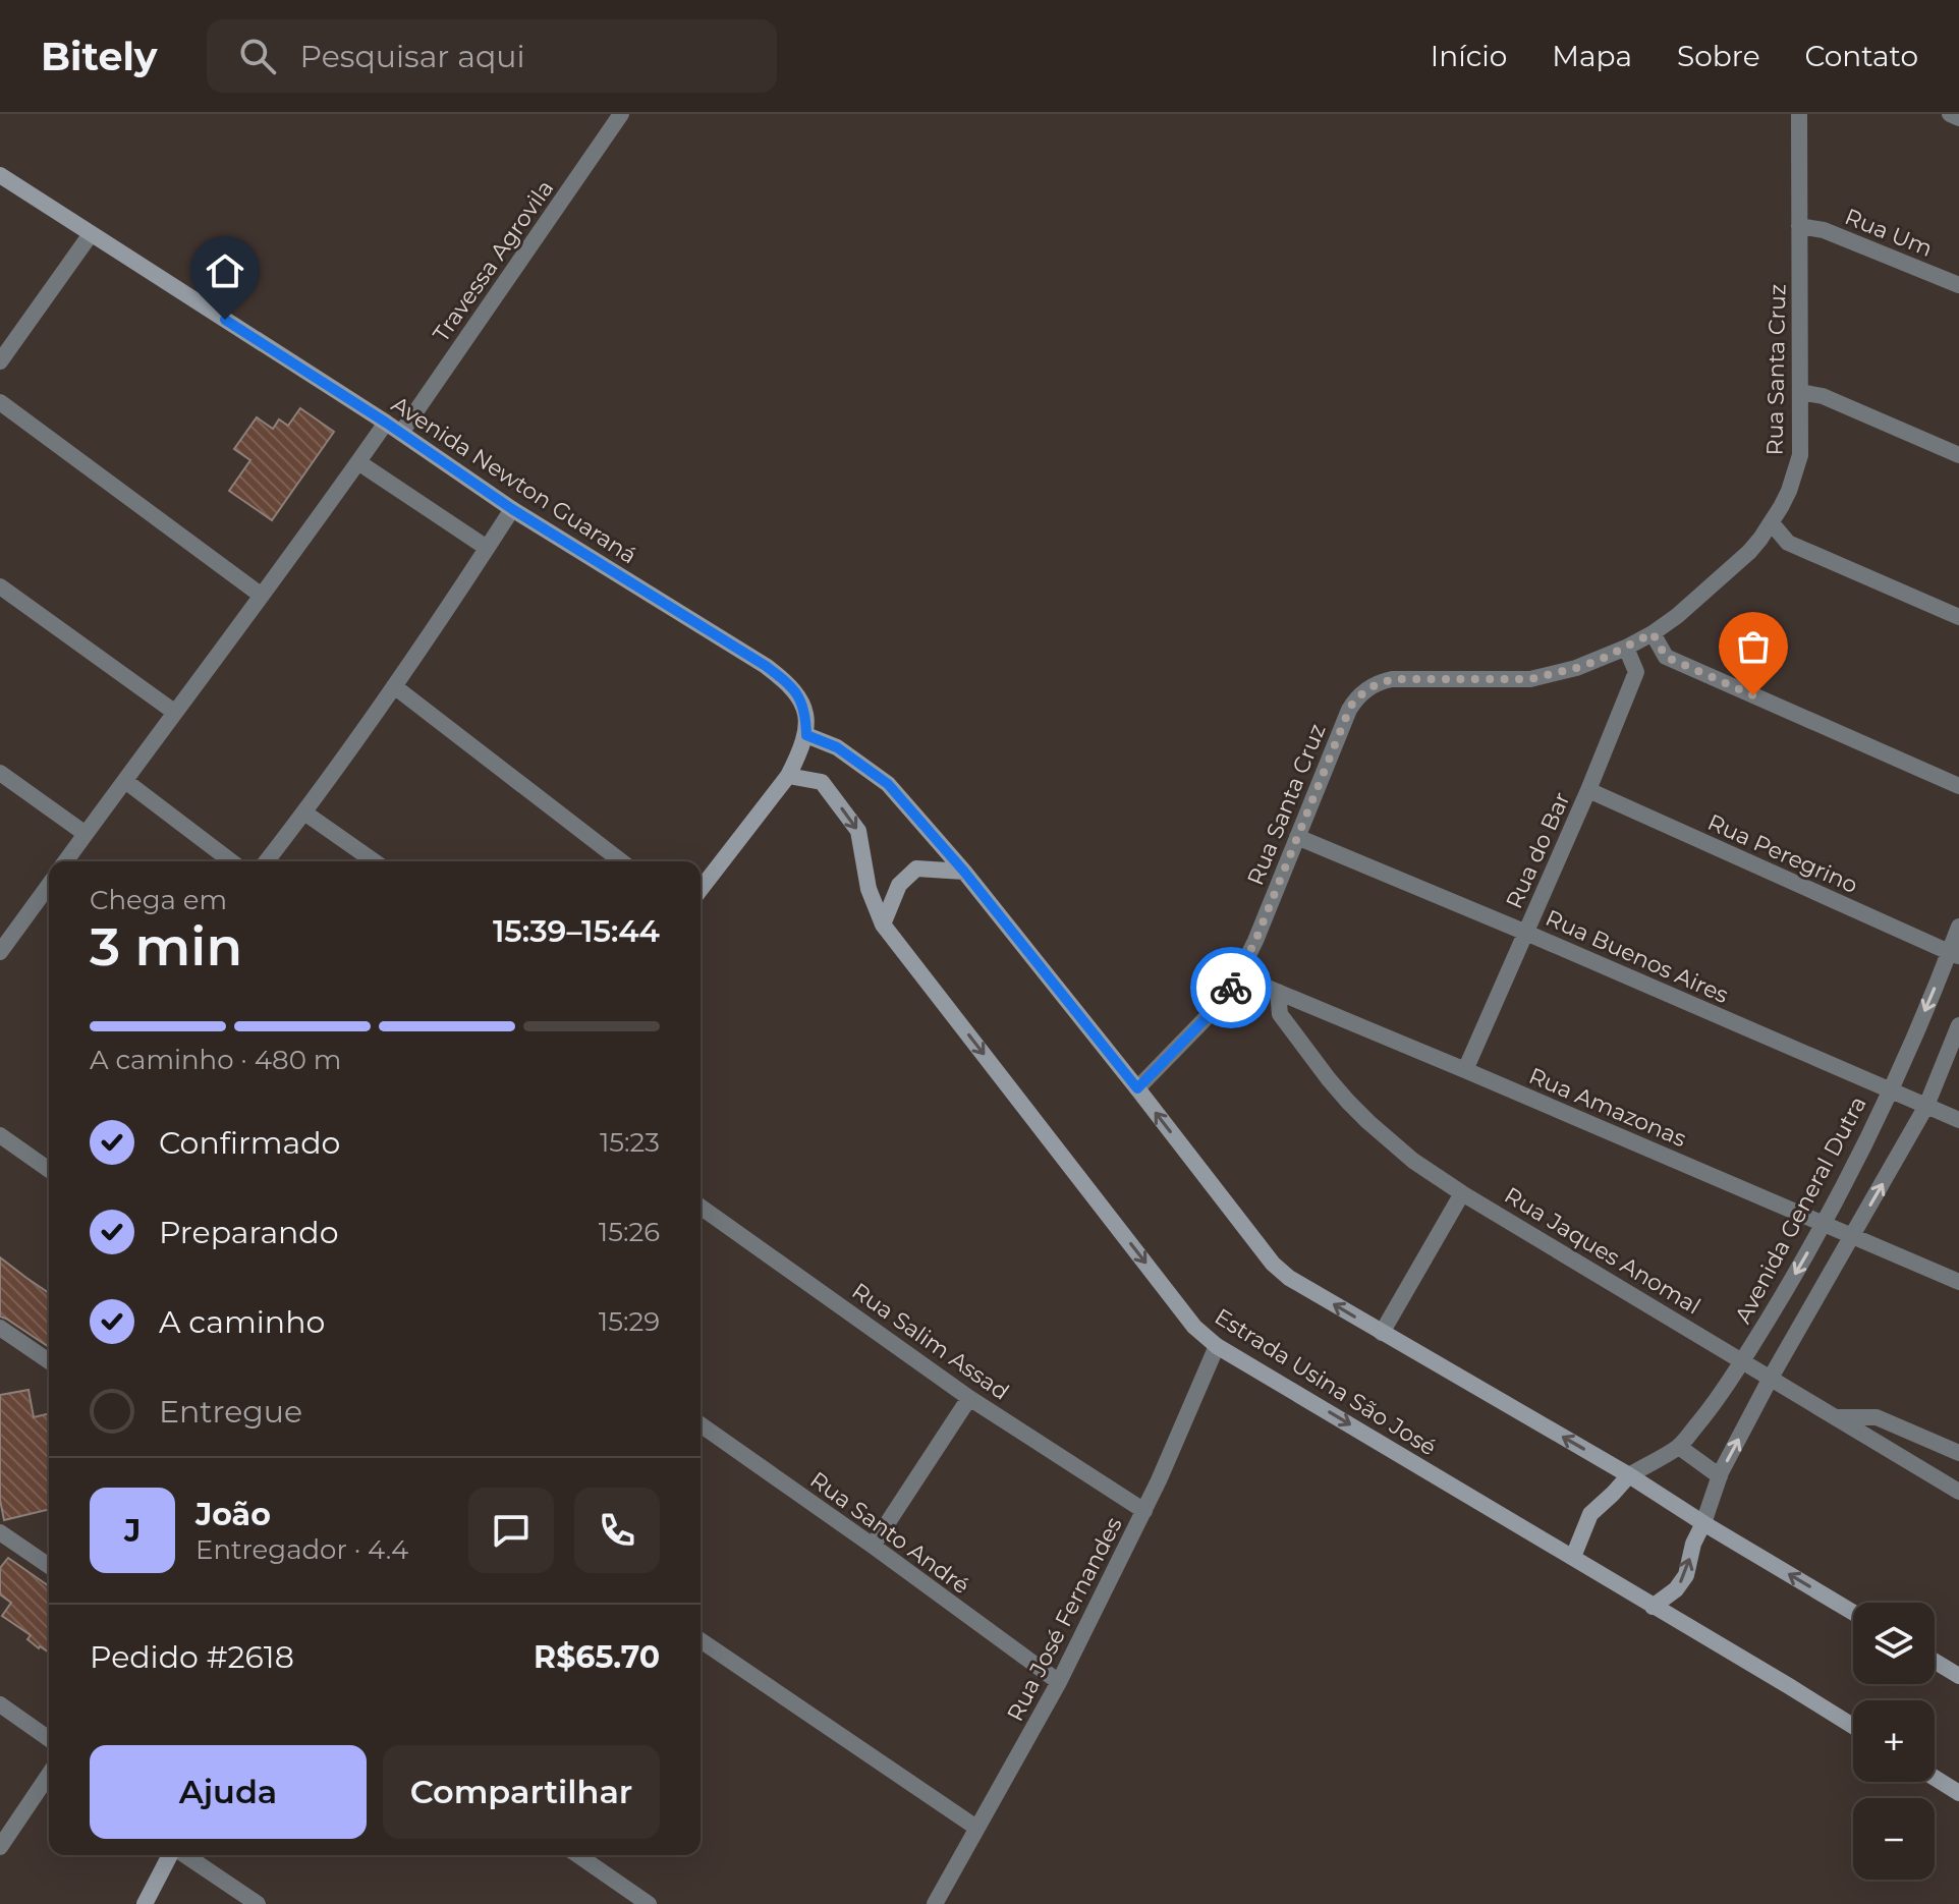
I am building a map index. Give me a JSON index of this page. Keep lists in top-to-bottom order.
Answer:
{
  "streets": {
    "main road": ["Avenida Newton Guaraná", "Estrada Usina São José"],
    "street": [
      "Rua Um",
      "Travessa Agrovila",
      "Rua Santa Cruz",
      "Rua do Bar",
      "Rua Peregrino",
      "Rua Buenos Aires",
      "Rua Amazonas",
      "Avenida General Dutra",
      "Rua Jaques Anomal",
      "Rua Salim Assad",
      "Rua Santo André",
      "Rua José Fernandes"
    ]
  },
  "crossings": [
    ["Rua Um", "Rua Santa Cruz"],
    ["Travessa Agrovila", "Avenida Newton Guaraná"],
    ["Rua Santa Cruz", "Rua do Bar"],
    ["Rua Santa Cruz", "Rua Buenos Aires"],
    ["Rua Santa Cruz", "Rua Amazonas"],
    ["Rua do Bar", "Rua Peregrino"],
    ["Rua do Bar", "Rua Buenos Aires"],
    ["Rua do Bar", "Rua Amazonas"],
    ["Rua Peregrino", "Avenida General Dutra"],
    ["Rua Buenos Aires", "Avenida General Dutra"],
    ["Rua Amazonas", "Avenida General Dutra"],
    ["Rua Amazonas", "Rua Jaques Anomal"],
    ["Avenida General Dutra", "Rua Jaques Anomal"],
    ["Rua Salim Assad", "Rua José Fernandes"],
    ["Estrada Usina São José", "Rua José Fernandes"],
    ["Rua Santo André", "Rua José Fernandes"]
  ],
  "page": {
    "header": "Bitely",
    "search": "Pesquisar aqui",
    "nav": [
      "Início",
      "Mapa",
      "Sobre",
      "Contato"
    ],
    "heading": ["3 min", "Chega em", "15:39–15:44"],
    "panel": [
      "João",
      "Entregador · 4.4",
      "Pedido #2618",
      "R$65.70"
    ],
    "bar": "A caminho · 480 m",
    "list": [
      ["Confirmado", "15:23"],
      ["Preparando", "15:26"],
      ["A caminho", "15:29"],
      "Entregue"
    ],
    "round": "J",
    "map_buttons": ["+", "−"],
    "buttons": ["Ajuda", "Compartilhar"]
  }
}
